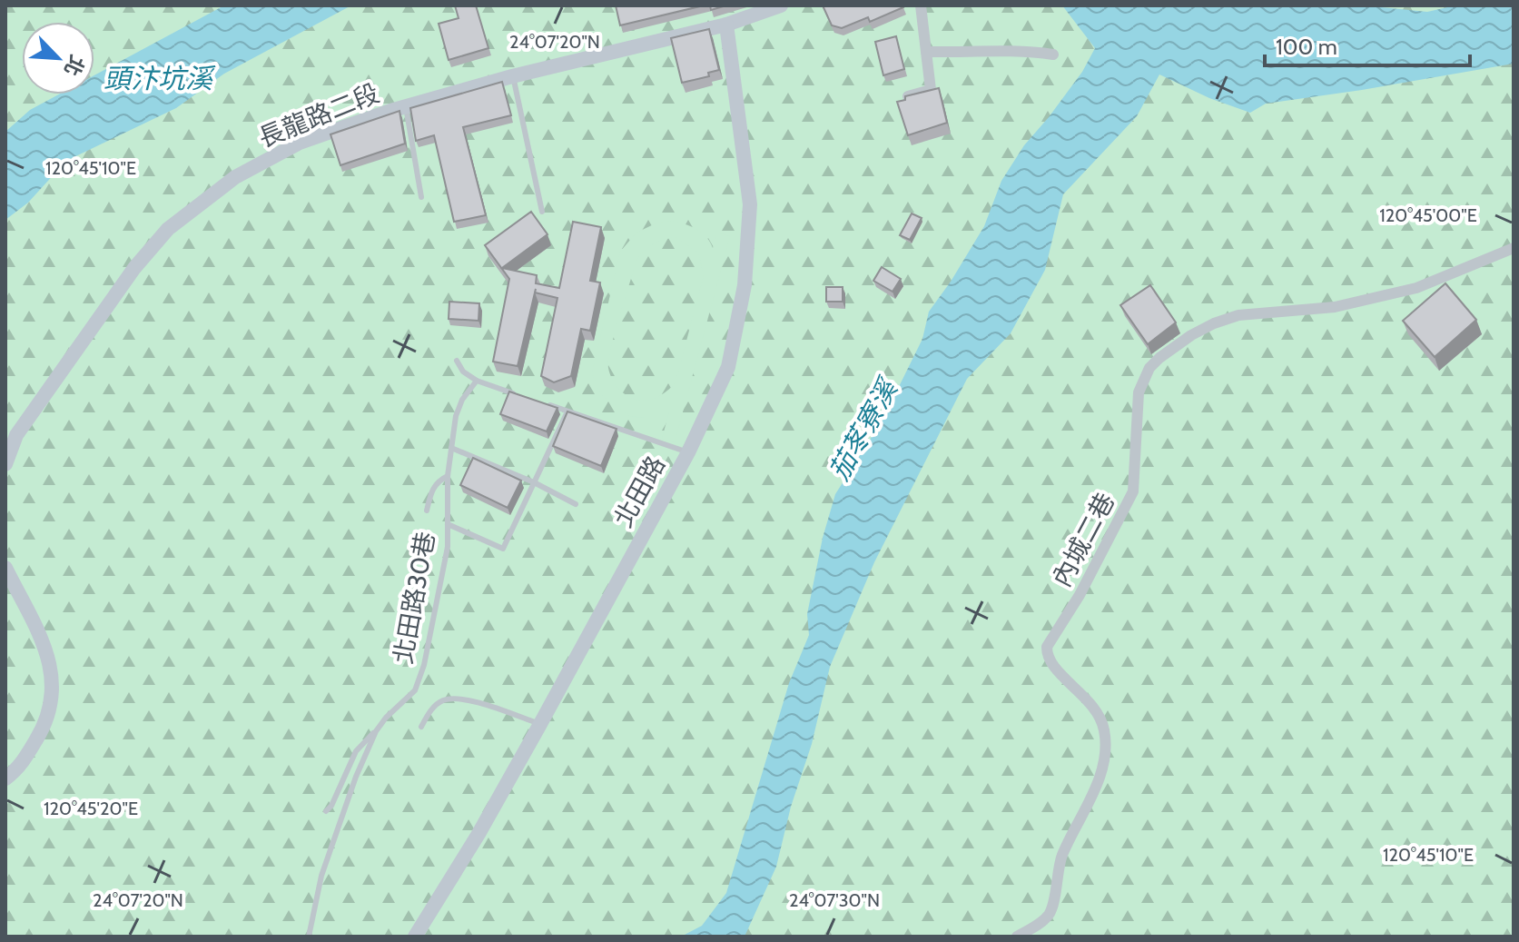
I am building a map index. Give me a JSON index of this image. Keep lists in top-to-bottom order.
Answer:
{
  "streets": {
    "main road": ["長龍路二段", "北田路"],
    "street": ["內城二巷"],
    "lane": ["北田路30巷"]
  },
  "crossings": [
    ["長龍路二段", "北田路"]
  ],
  "water": ["頭汴坑溪", "茄苳寮溪"],
  "scale_bar": "100 m",
  "north": "bottom right",
  "coordinates": [
    "24°07'20\"N",
    "120°45'10\"E",
    "120°45'00\"E",
    "120°45'20\"E",
    "24°07'30\"N"
  ]
}
